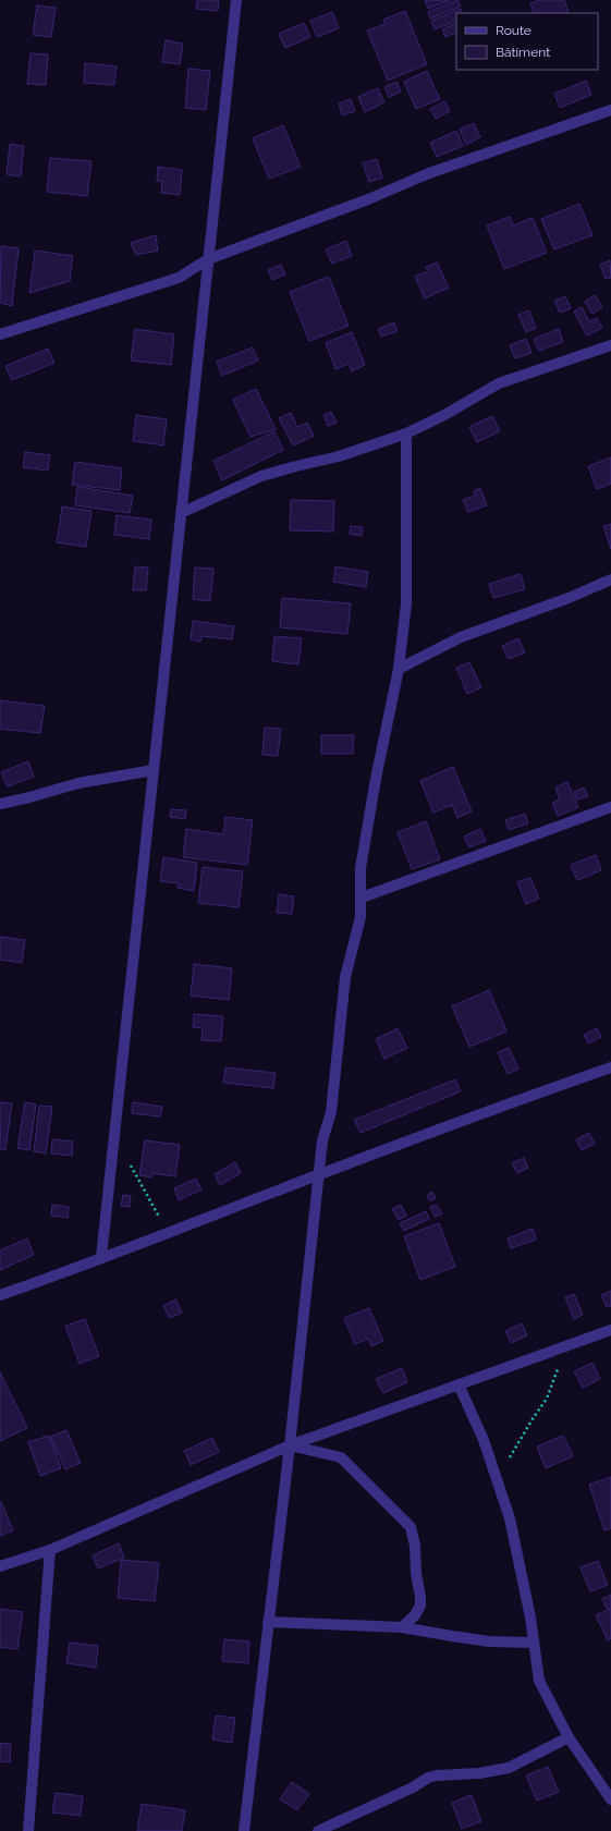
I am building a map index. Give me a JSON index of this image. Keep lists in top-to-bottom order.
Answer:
{
  "legend": ["Route", "Bâtiment"]
}
